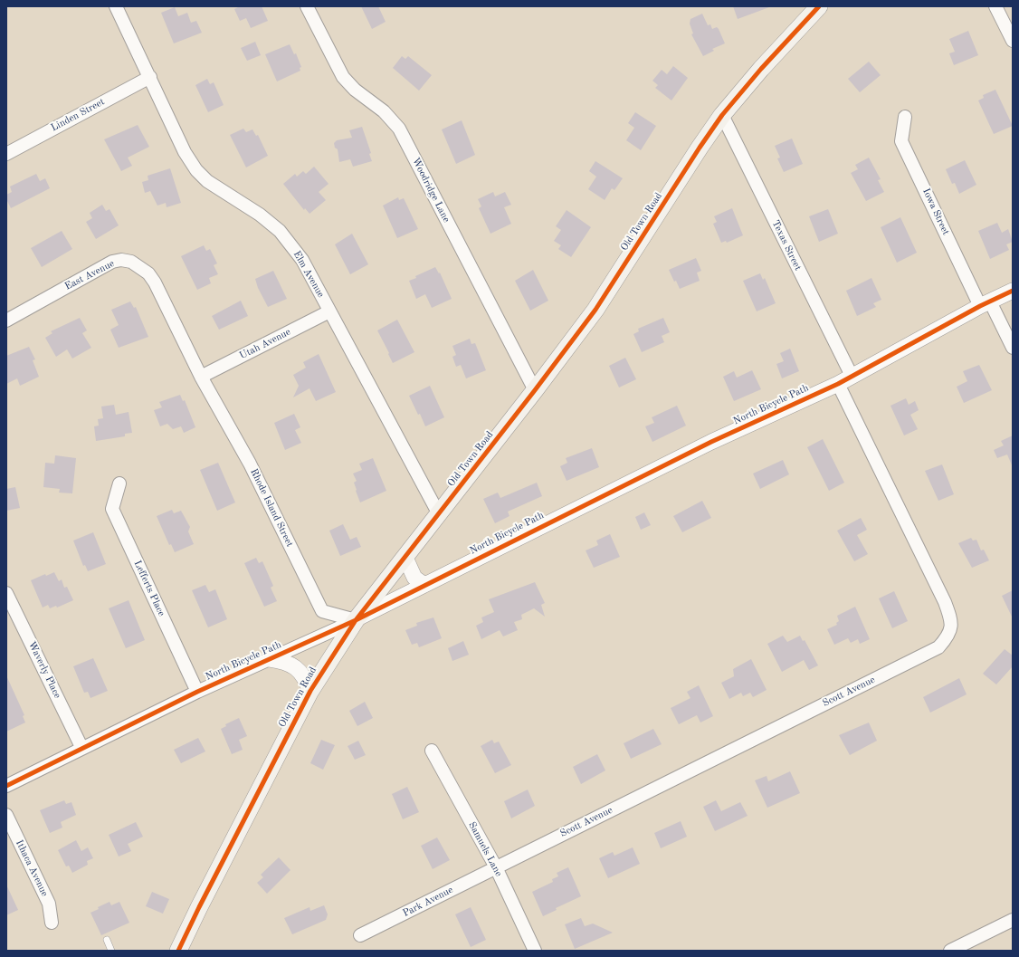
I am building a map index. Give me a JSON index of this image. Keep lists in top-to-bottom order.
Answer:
{
  "streets": {
    "main road": ["Old Town Road"],
    "street": [
      "Linden Street",
      "Woodridge Lane",
      "Iowa Street",
      "Texas Street",
      "Elm Avenue",
      "East Avenue",
      "Utah Avenue",
      "North Bicycle Path",
      "Rhode Island Street",
      "Lefferts Place",
      "Waverly Place",
      "Scott Avenue",
      "Samuels Lane",
      "Ithaca Avenue",
      "Park Avenue"
    ]
  },
  "crossings": [
    ["Linden Street", "Elm Avenue"],
    ["Woodridge Lane", "Old Town Road"],
    ["Iowa Street", "North Bicycle Path"],
    ["Old Town Road", "Texas Street"],
    ["Old Town Road", "Elm Avenue"],
    ["Old Town Road", "North Bicycle Path"],
    ["Old Town Road", "Rhode Island Street"],
    ["Texas Street", "North Bicycle Path"],
    ["Elm Avenue", "Utah Avenue"],
    ["East Avenue", "Utah Avenue"],
    ["East Avenue", "Rhode Island Street"],
    ["Utah Avenue", "Rhode Island Street"],
    ["North Bicycle Path", "Rhode Island Street"],
    ["North Bicycle Path", "Lefferts Place"],
    ["North Bicycle Path", "Waverly Place"],
    ["North Bicycle Path", "Scott Avenue"],
    ["Scott Avenue", "Samuels Lane"],
    ["Scott Avenue", "Park Avenue"],
    ["Samuels Lane", "Park Avenue"]
  ]
}
